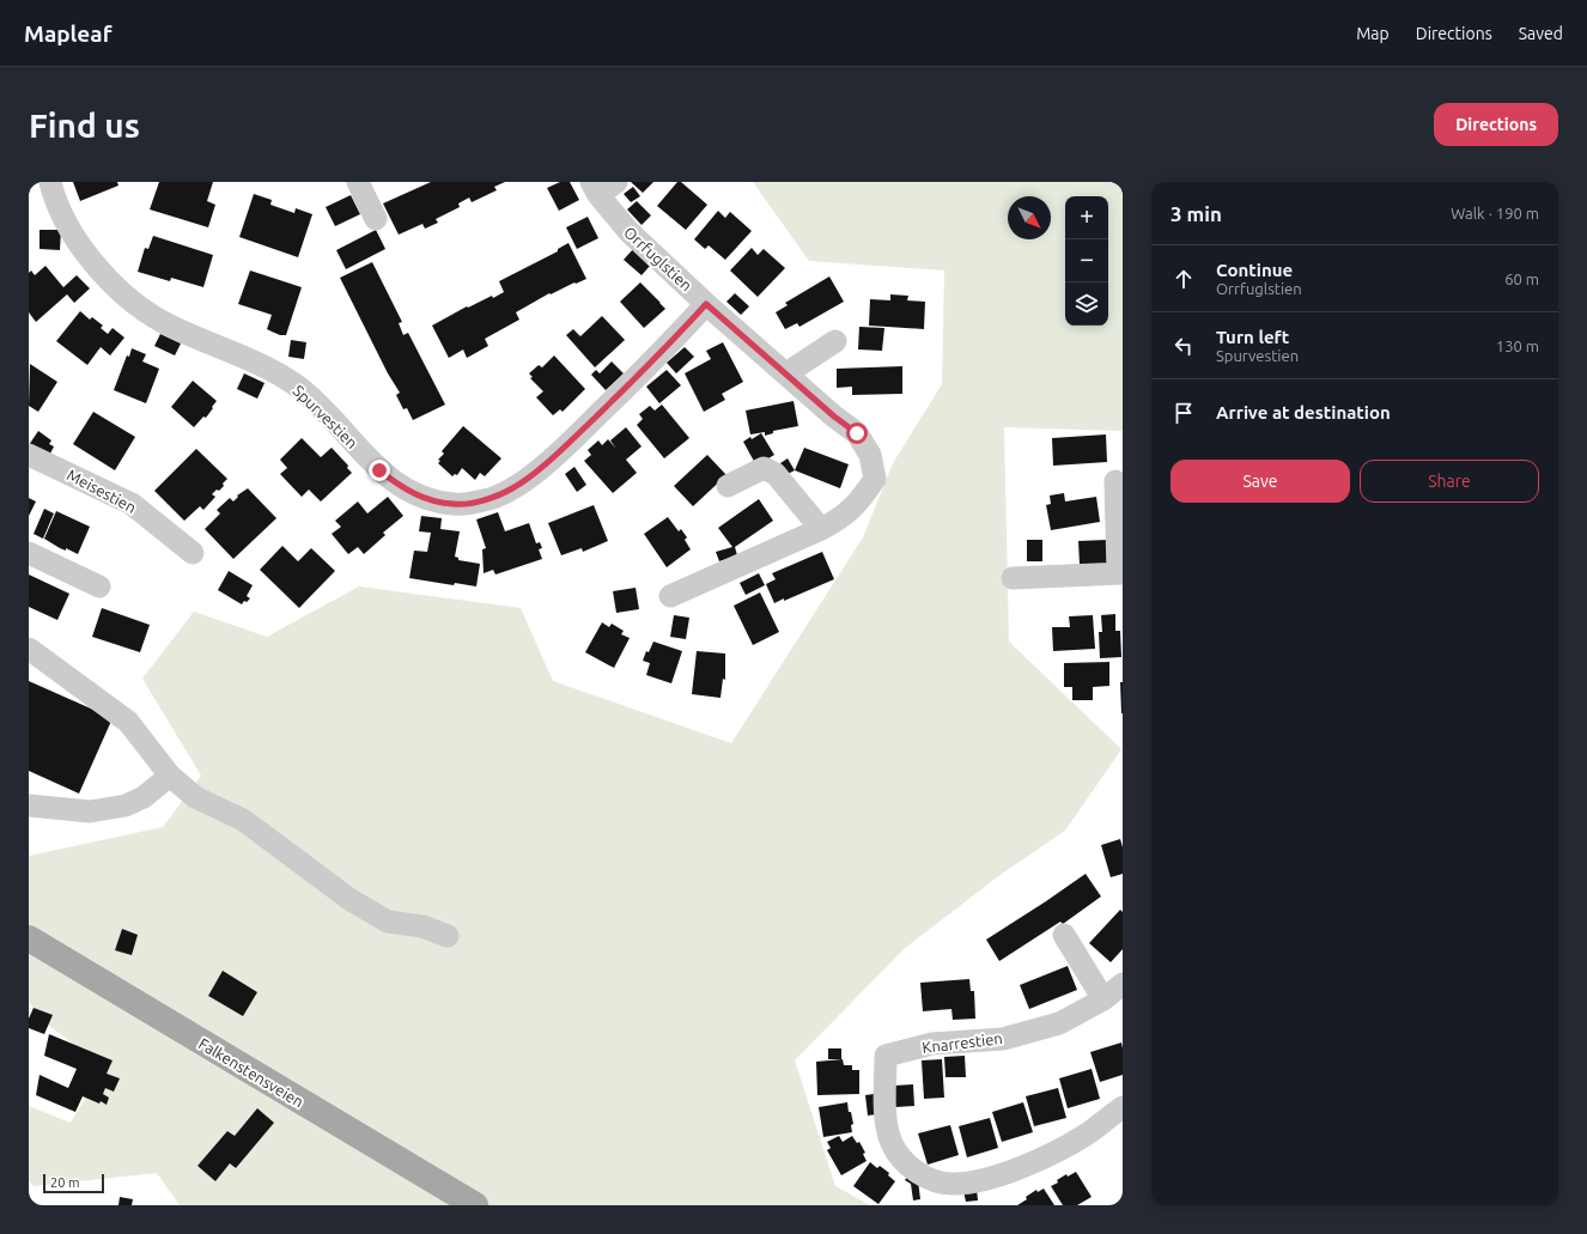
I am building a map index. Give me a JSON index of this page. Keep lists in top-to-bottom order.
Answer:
{
  "streets": {
    "main road": ["Falkenstensveien"],
    "street": [
      "Orrfuglstien",
      "Spurvestien",
      "Meisestien",
      "Knarrestien"
    ]
  },
  "crossings": [
    ["Orrfuglstien", "Spurvestien"]
  ],
  "scale_bar": "20 m",
  "north": "bottom right",
  "page": {
    "header": "Mapleaf",
    "nav": ["Map", "Directions", "Saved"],
    "buttons": [
      "Directions",
      ["Save", "Share"]
    ],
    "title": "Find us",
    "heading": ["3 min", "Walk · 190 m"],
    "map_buttons": ["+", "−"],
    "list": [
      ["Continue", "Orrfuglstien", "60 m"],
      ["Turn left", "Spurvestien", "130 m"],
      "Arrive at destination"
    ],
    "scale": "20 m"
  }
}
